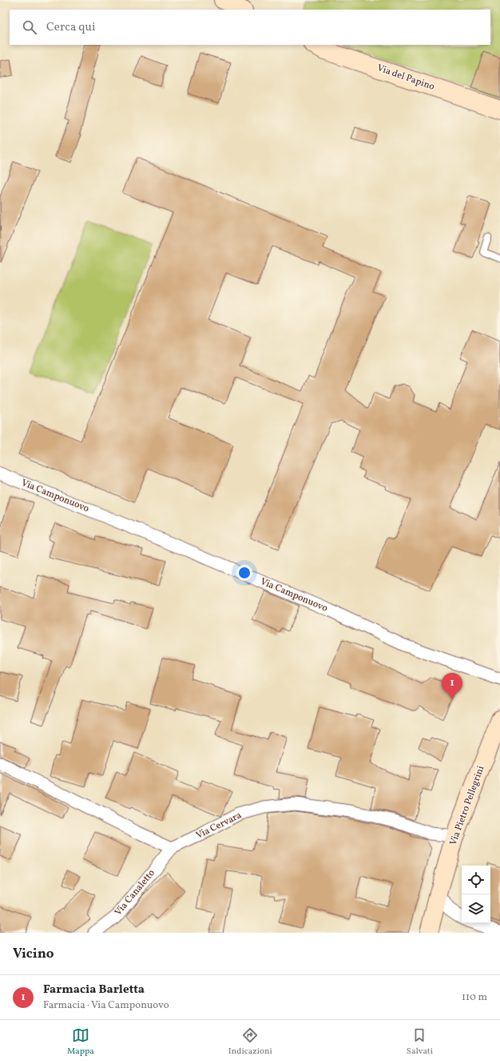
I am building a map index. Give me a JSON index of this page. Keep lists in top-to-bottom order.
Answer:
{
  "streets": {
    "main road": ["Via del Papino", "Via Pietro Pellegrini"],
    "street": ["Via Camponuovo", "Via Cervara", "Via Canaletto"]
  },
  "crossings": [
    ["Via Pietro Pellegrini", "Via Cervara"],
    ["Via Cervara", "Via Canaletto"]
  ],
  "page": {
    "search": "Cerca qui",
    "pins": "1",
    "heading": "Vicino",
    "list": [
      {
        "mark": "1",
        "name": "Farmacia Barletta",
        "note": "Farmacia · Via Camponuovo",
        "value": "110 m"
      }
    ],
    "nav": ["Mappa", "Indicazioni", "Salvati"]
  }
}
